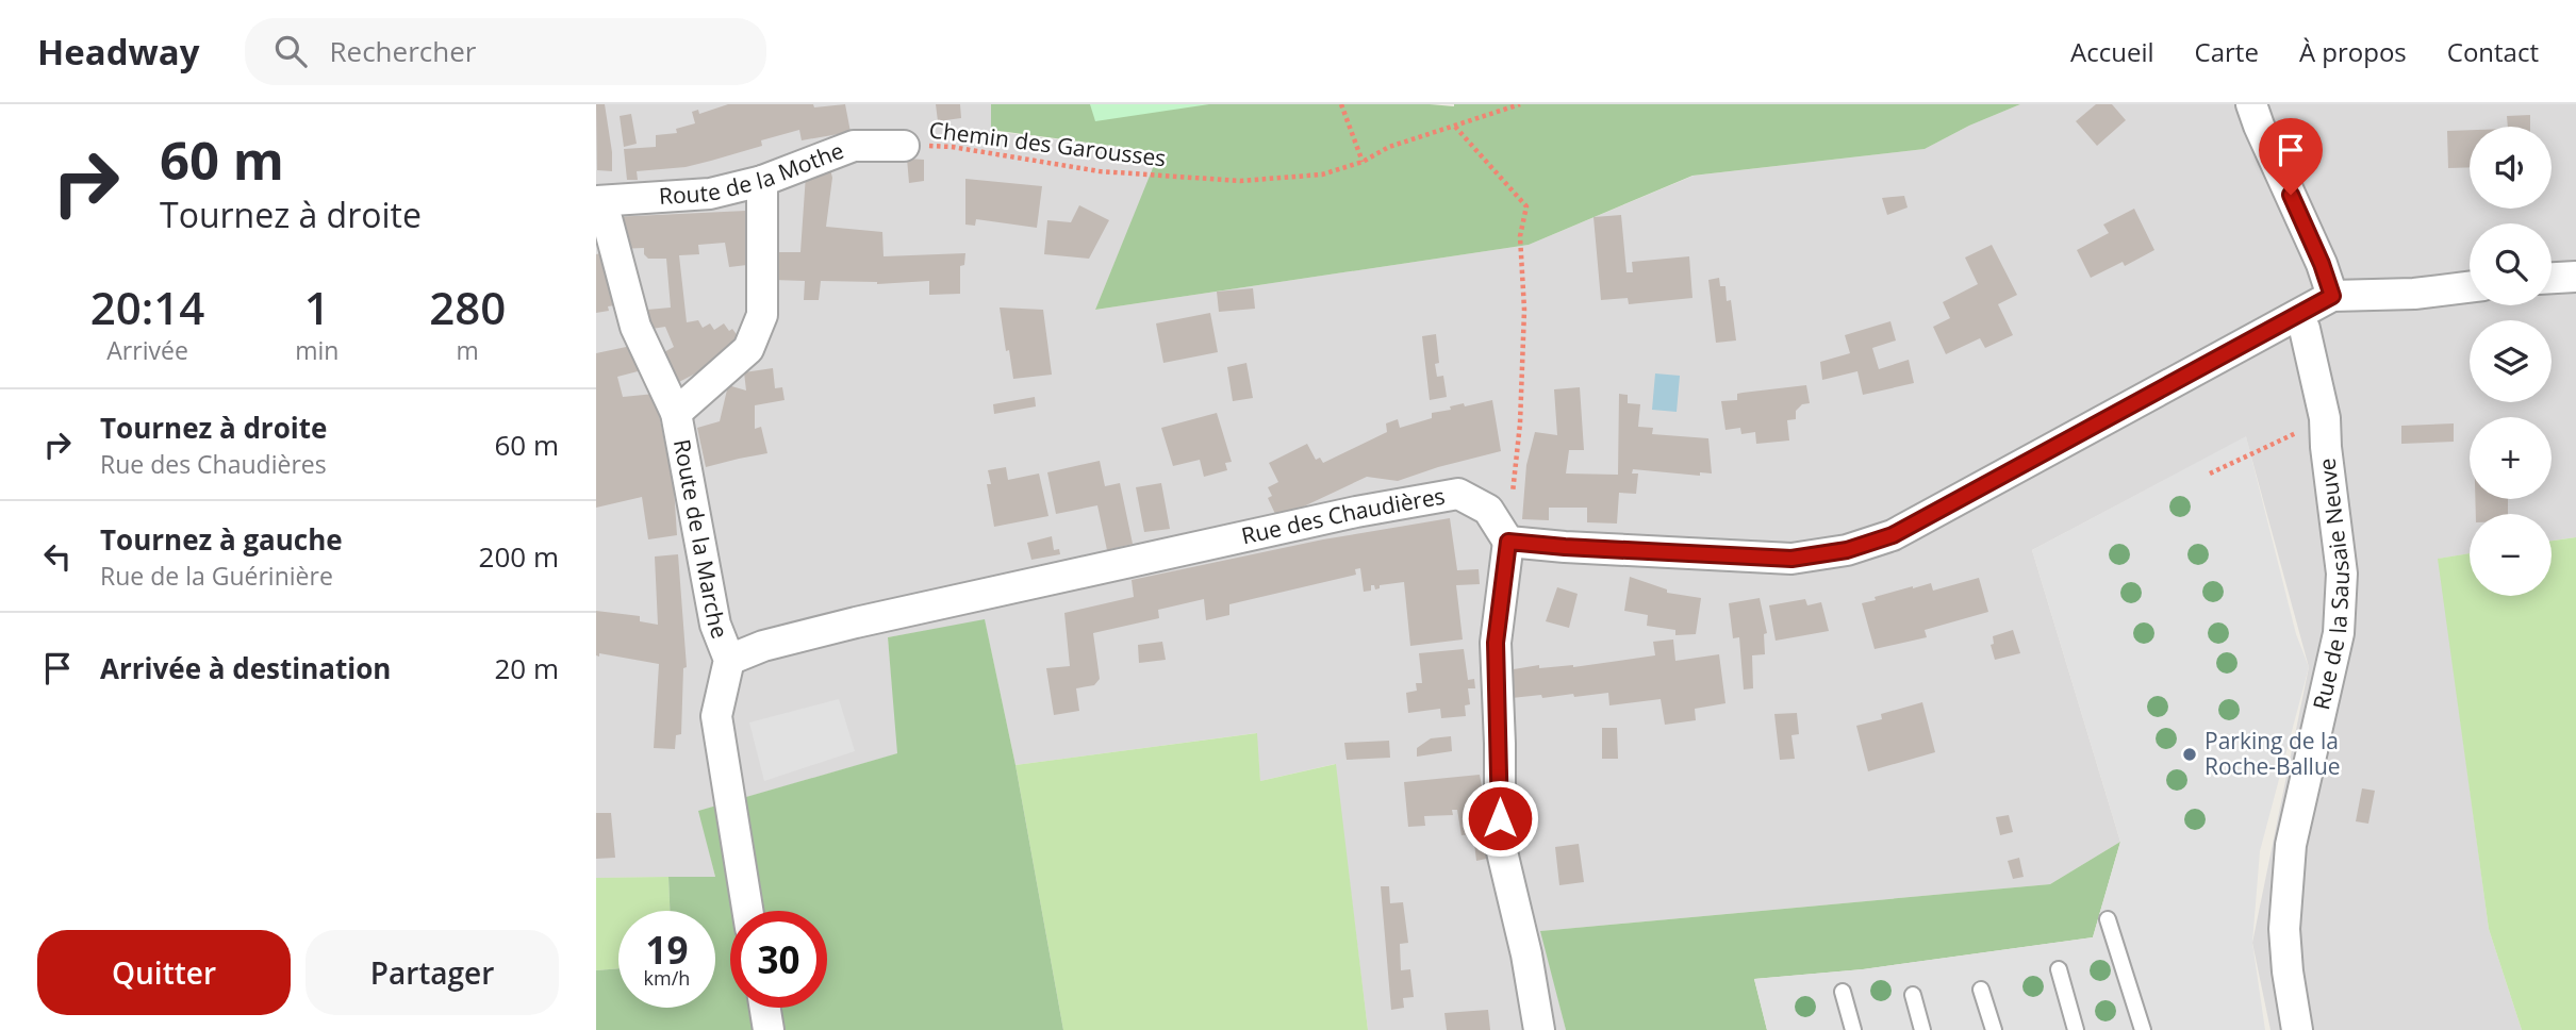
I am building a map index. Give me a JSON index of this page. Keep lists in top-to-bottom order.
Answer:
{
  "streets": {
    "street": [
      "Route de la Mothe",
      "Rue des Chaudières",
      "Route de la Marche",
      "Rue de la Sausaie Neuve"
    ],
    "path": ["Chemin des Garousses"]
  },
  "crossings": [
    ["Chemin des Garousses", "Route de la Mothe"],
    ["Route de la Mothe", "Route de la Marche"],
    ["Rue des Chaudières", "Route de la Marche"]
  ],
  "places": ["Parking de la Roche-Ballue"],
  "page": {
    "header": "Headway",
    "search": "Rechercher",
    "nav": [
      "Accueil",
      "Carte",
      "À propos",
      "Contact"
    ],
    "turn": ["60 m", "Tournez à droite"],
    "map_buttons": ["+", "−"],
    "eta": [
      "20:14",
      "Arrivée",
      "1",
      "min",
      "280",
      "m"
    ],
    "list": [
      {
        "name": "Tournez à droite",
        "note": "Rue des Chaudières",
        "value": "60 m"
      },
      {
        "name": "Tournez à gauche",
        "note": "Rue de la Guérinière",
        "value": "200 m"
      },
      {
        "name": "Arrivée à destination",
        "value": "20 m"
      }
    ],
    "speed": "19 km/h",
    "limit": "30",
    "buttons": ["Quitter", "Partager"]
  }
}
